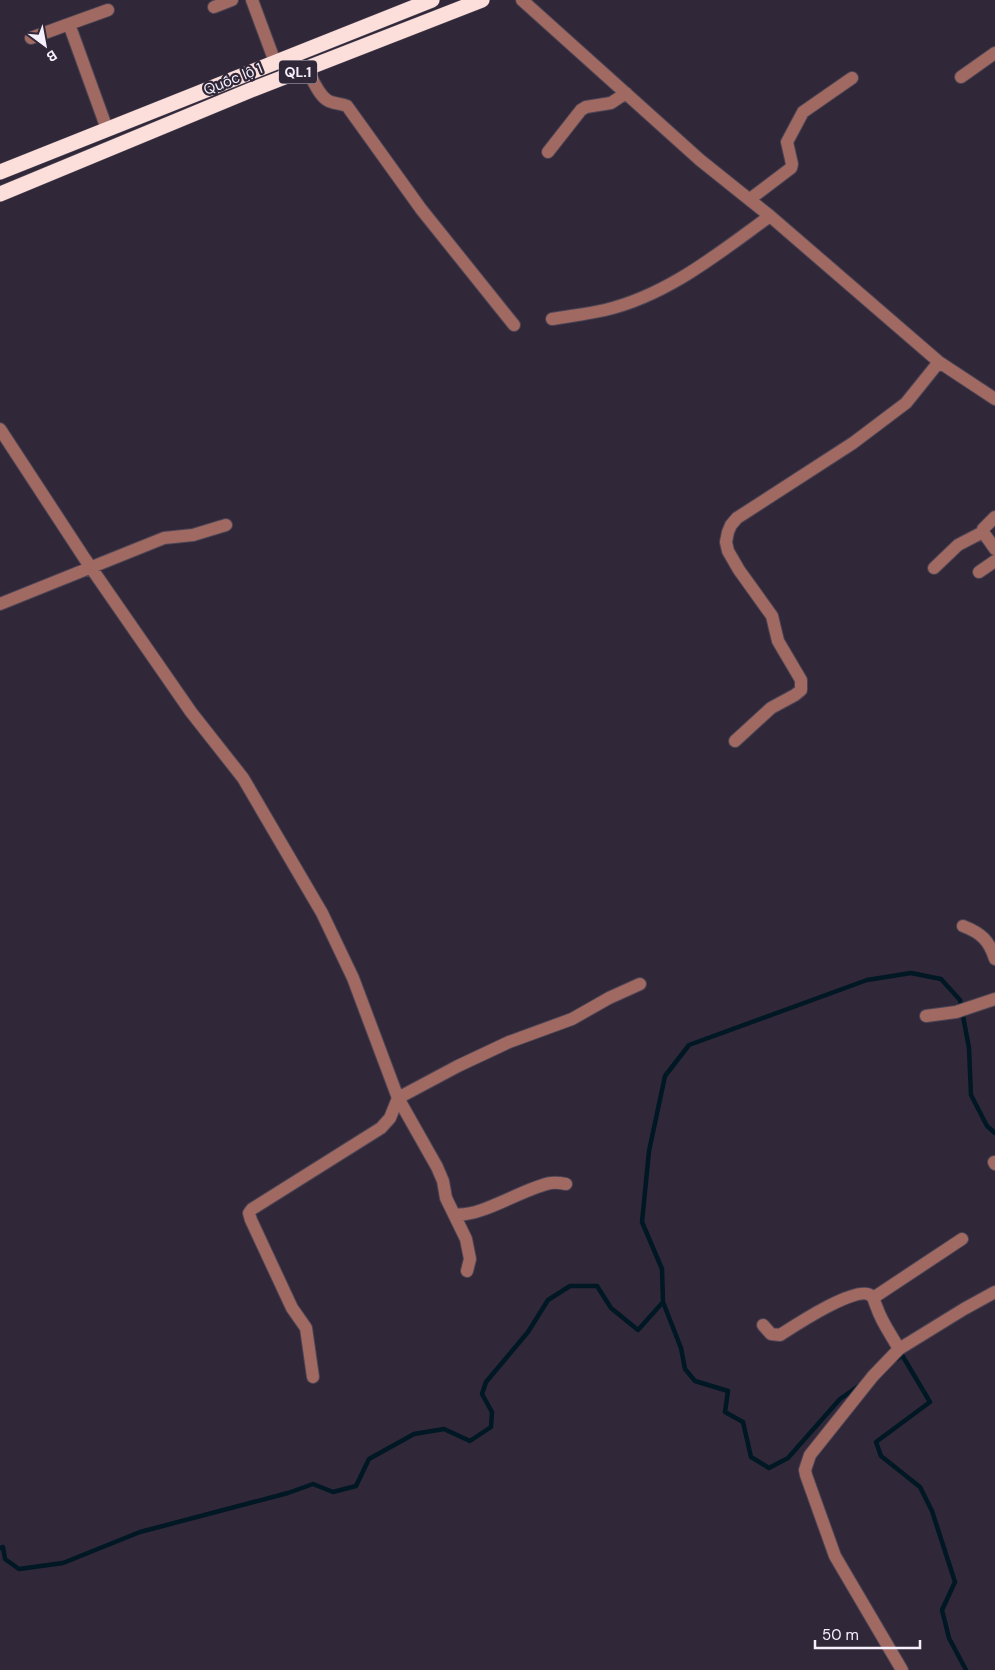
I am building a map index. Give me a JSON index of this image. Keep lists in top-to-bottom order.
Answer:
{
  "streets": {
    "highway": ["QL.1", "Quốc lộ 1"]
  },
  "scale_bar": "50 m",
  "north": "bottom right"
}
